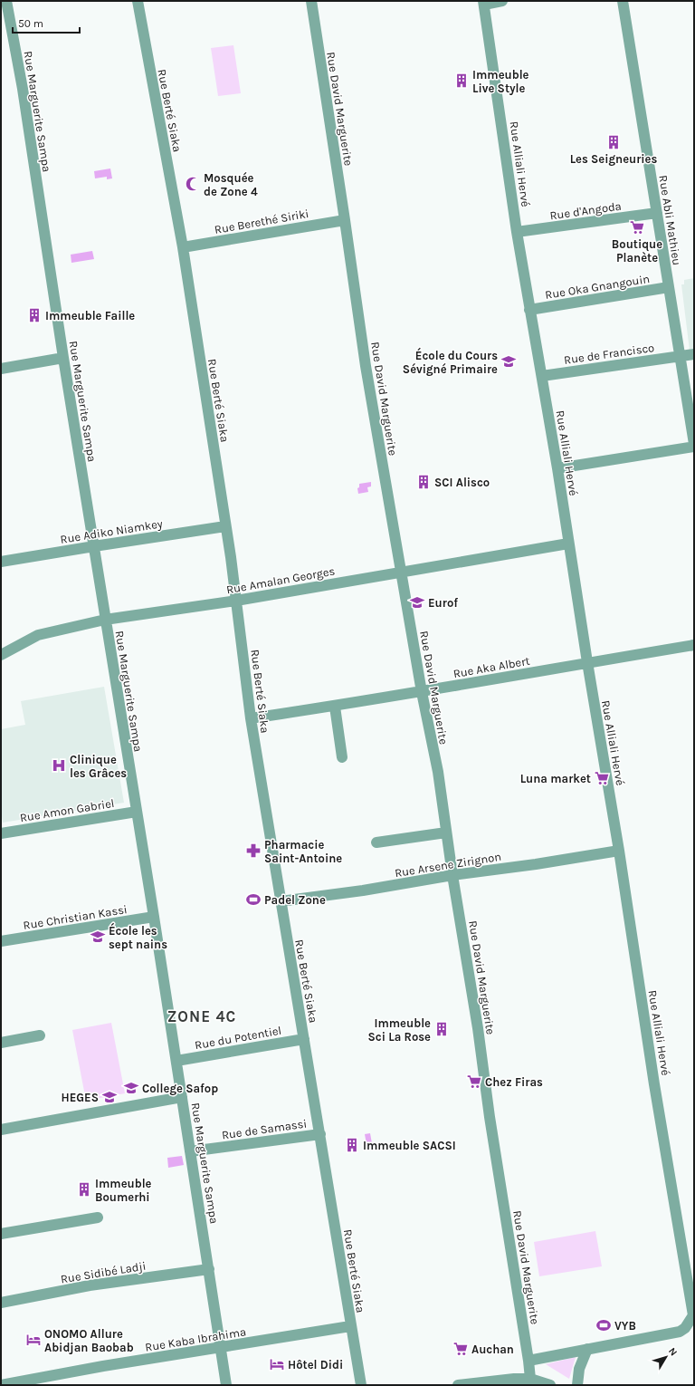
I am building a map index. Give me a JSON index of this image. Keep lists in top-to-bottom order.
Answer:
{
  "streets": {
    "street": [
      "Rue David Marguerite",
      "Rue Berté Siaka",
      "Rue Marguerite Sampa",
      "Rue Alliali Hervé",
      "Rue d'Angoda",
      "Rue Abli Mathieu",
      "Rue Berethé Siriki",
      "Rue Oka Gnangouin",
      "Rue de Francisco",
      "Rue Adiko Niamkey",
      "Rue Amalan Georges",
      "Rue Aka Albert",
      "Rue Amon Gabriel",
      "Rue Arsene Zirignon",
      "Rue Christian Kassi",
      "Rue du Potentiel",
      "Rue de Samassi",
      "Rue Sidibé Ladji",
      "Rue Kaba Ibrahima"
    ]
  },
  "crossings": [
    ["Rue David Marguerite", "Rue Alliali Hervé"],
    ["Rue David Marguerite", "Rue Berethé Siriki"],
    ["Rue David Marguerite", "Rue Amalan Georges"],
    ["Rue David Marguerite", "Rue Aka Albert"],
    ["Rue David Marguerite", "Rue Arsene Zirignon"],
    ["Rue Berté Siaka", "Rue Berethé Siriki"],
    ["Rue Berté Siaka", "Rue Adiko Niamkey"],
    ["Rue Berté Siaka", "Rue Amalan Georges"],
    ["Rue Berté Siaka", "Rue Aka Albert"],
    ["Rue Berté Siaka", "Rue Arsene Zirignon"],
    ["Rue Berté Siaka", "Rue du Potentiel"],
    ["Rue Berté Siaka", "Rue de Samassi"],
    ["Rue Berté Siaka", "Rue Kaba Ibrahima"],
    ["Rue Marguerite Sampa", "Rue Adiko Niamkey"],
    ["Rue Marguerite Sampa", "Rue Amalan Georges"],
    ["Rue Marguerite Sampa", "Rue Amon Gabriel"],
    ["Rue Marguerite Sampa", "Rue Christian Kassi"],
    ["Rue Marguerite Sampa", "Rue du Potentiel"],
    ["Rue Marguerite Sampa", "Rue de Samassi"],
    ["Rue Marguerite Sampa", "Rue Sidibé Ladji"],
    ["Rue Marguerite Sampa", "Rue Kaba Ibrahima"],
    ["Rue Alliali Hervé", "Rue d'Angoda"],
    ["Rue Alliali Hervé", "Rue Oka Gnangouin"],
    ["Rue Alliali Hervé", "Rue de Francisco"],
    ["Rue Alliali Hervé", "Rue Amalan Georges"],
    ["Rue Alliali Hervé", "Rue Aka Albert"],
    ["Rue Alliali Hervé", "Rue Arsene Zirignon"],
    ["Rue d'Angoda", "Rue Abli Mathieu"],
    ["Rue Abli Mathieu", "Rue Oka Gnangouin"],
    ["Rue Abli Mathieu", "Rue de Francisco"]
  ],
  "districts": ["ZONE 4C"],
  "places": {
    "building": [
      "Immeuble Live Style",
      "Les Seigneuries",
      "Immeuble Faille",
      "SCI Alisco",
      "Immeuble Sci La Rose",
      "Immeuble SACSI",
      "Immeuble Boumerhi"
    ],
    "mosque": ["Mosquée de Zone 4"],
    "supermarket": [
      "Boutique Planète",
      "Luna market",
      "Chez Firas",
      "Auchan"
    ],
    "school or university": [
      "École du Cours Sévigné Primaire",
      "Eurof",
      "École les sept nains",
      "College Safop",
      "HEGES"
    ],
    "hospital": ["Clinique les Grâces"],
    "pharmacy": ["Pharmacie Saint-Antoine"],
    "sports": ["Padel Zone", "VYB"],
    "hotel": ["ONOMO Allure Abidjan Baobab", "Hôtel Didi"]
  },
  "scale_bar": "50 m",
  "north": "top right"
}
